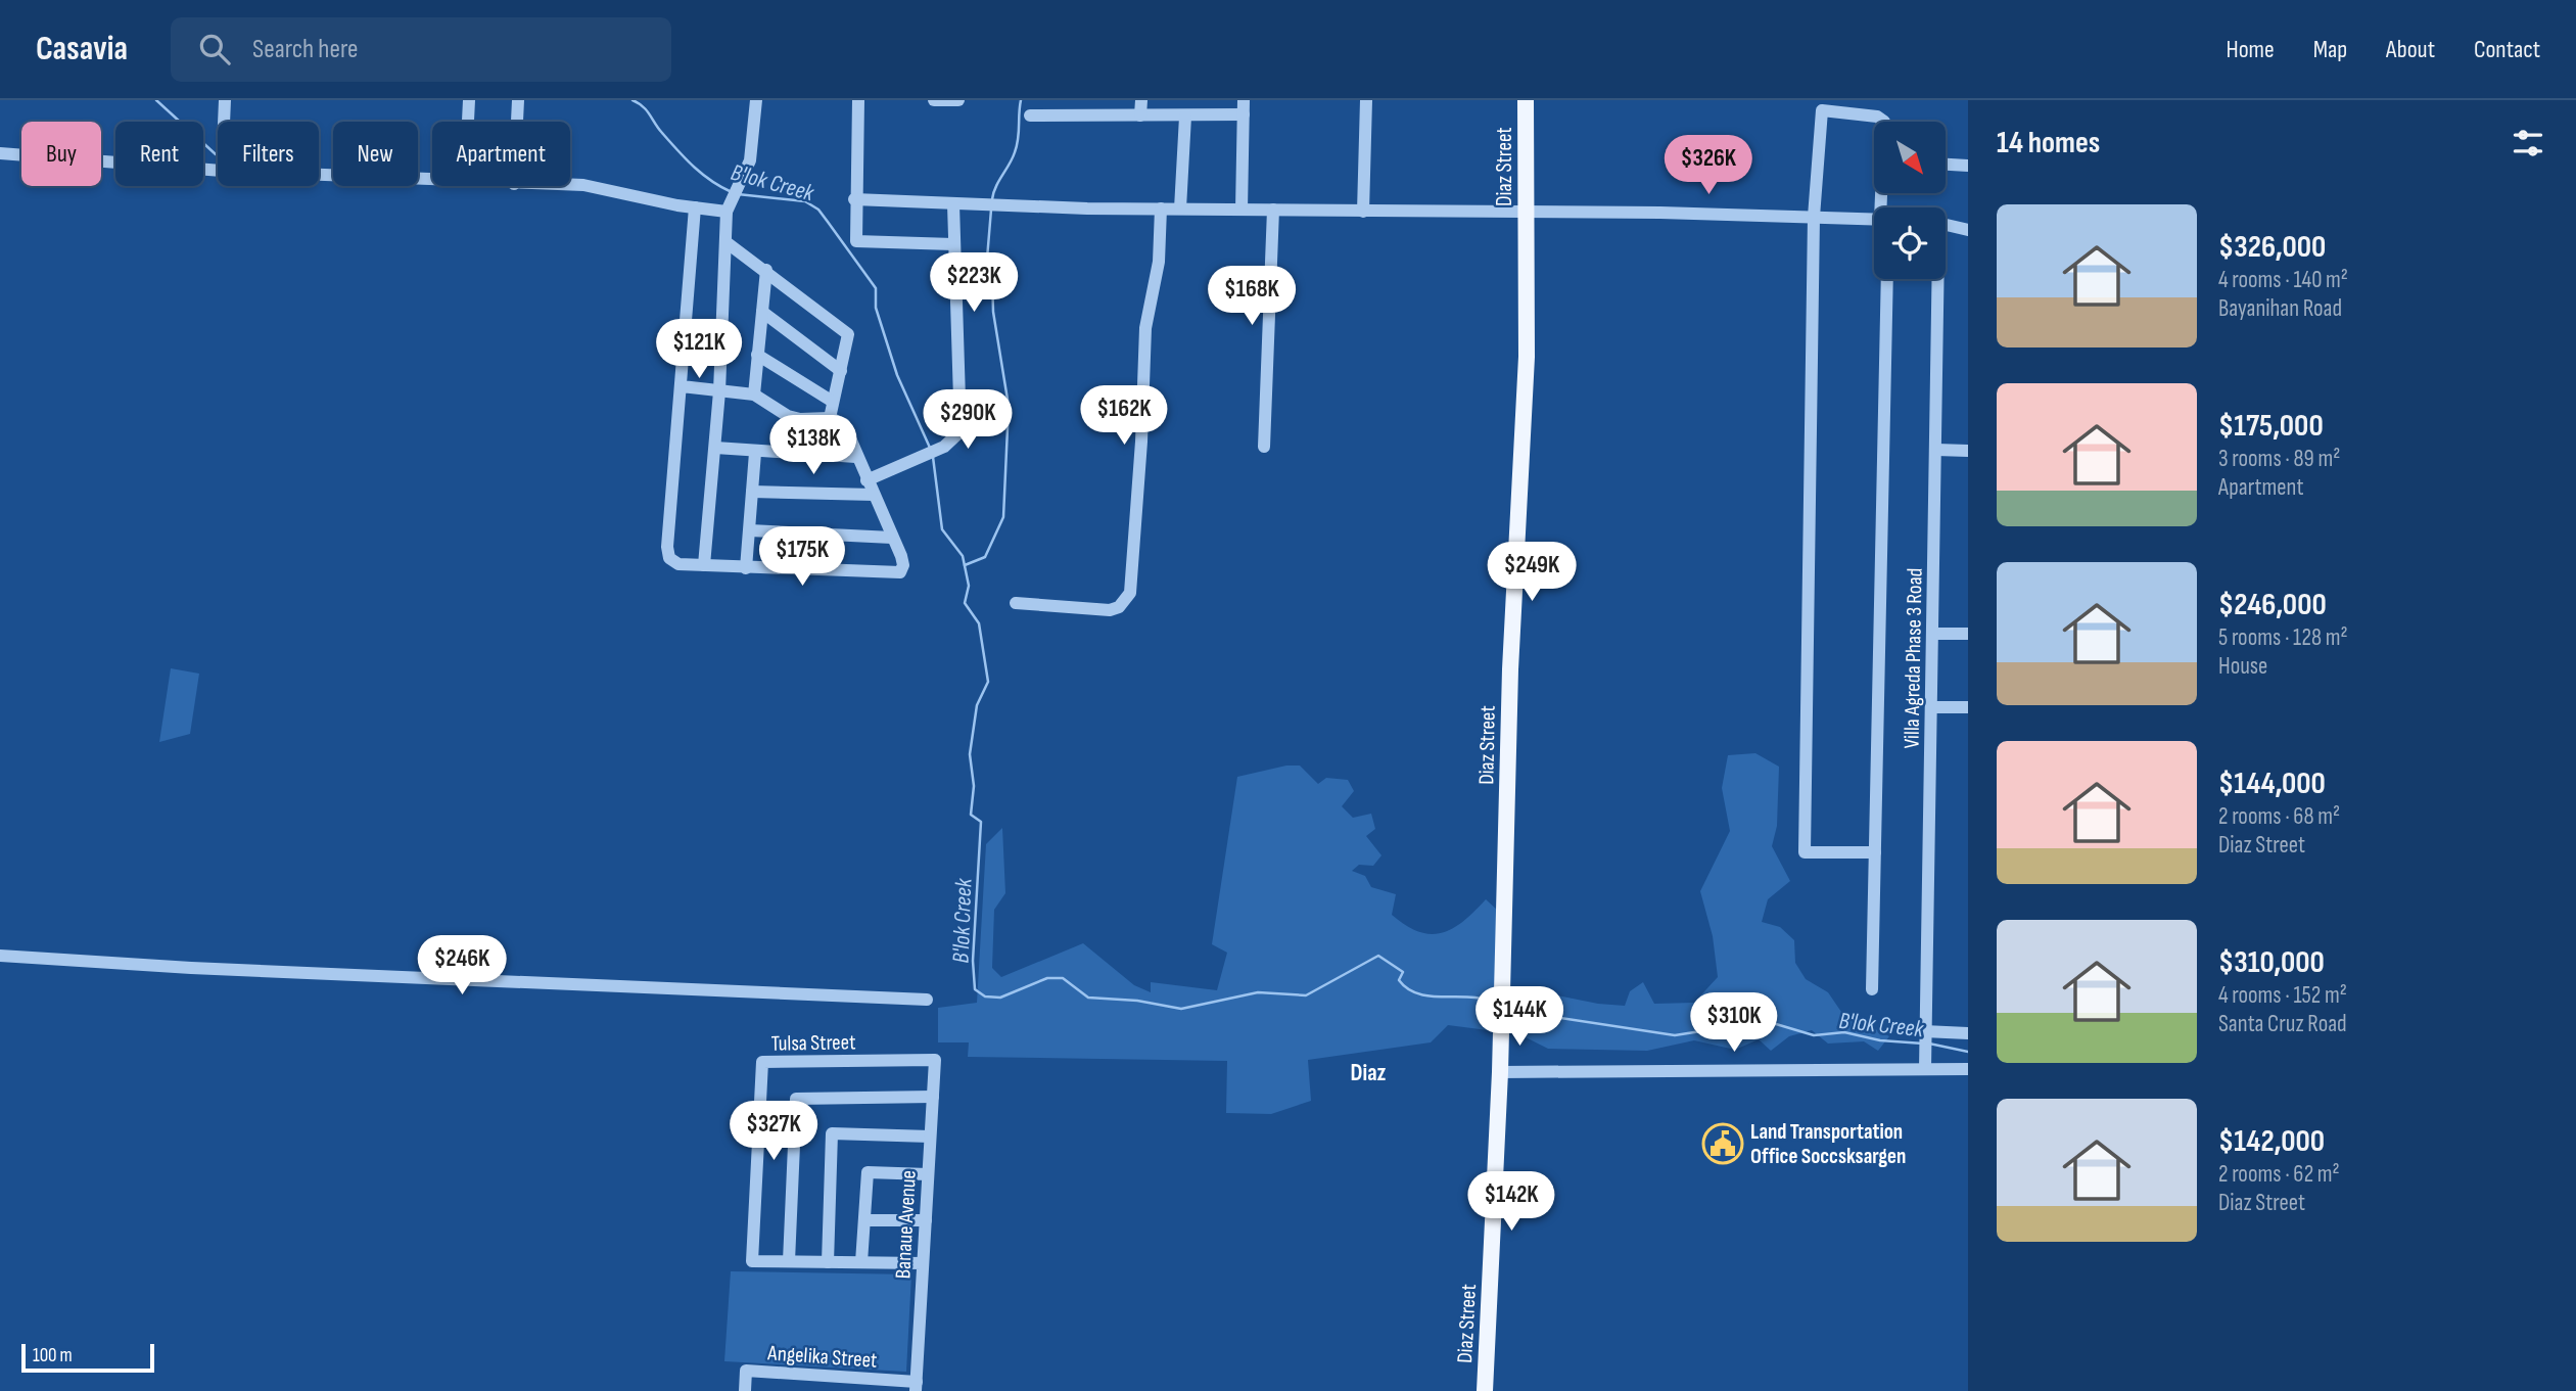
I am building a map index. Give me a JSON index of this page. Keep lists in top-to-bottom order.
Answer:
{
  "streets": {
    "main road": ["Diaz Street"],
    "street": [
      "Villa Agreda Phase 3 Road",
      "Tulsa Street",
      "Banaue Avenue",
      "Angelika Street"
    ]
  },
  "crossings": [
    ["Tulsa Street", "Banaue Avenue"],
    ["Banaue Avenue", "Angelika Street"]
  ],
  "districts": ["Diaz"],
  "water": ["B'lok Creek"],
  "places": {
    "public building": ["Land Transportation Office Soccsksargen"]
  },
  "scale_bar": "100 m",
  "north": "bottom right",
  "page": {
    "header": "Casavia",
    "search": "Search here",
    "nav": [
      "Home",
      "Map",
      "About",
      "Contact"
    ],
    "heading": "14 homes",
    "chip": [
      "Buy",
      "Rent",
      "Filters",
      "New",
      "Apartment"
    ],
    "price": [
      "$326K",
      "$223K",
      "$168K",
      "$121K",
      "$162K",
      "$290K",
      "$138K",
      "$175K",
      "$249K",
      "$246K",
      "$144K",
      "$310K",
      "$327K",
      "$142K"
    ],
    "list": [
      {
        "name": "$326,000",
        "note": "4 rooms · 140 m² · Bayanihan Road"
      },
      {
        "name": "$175,000",
        "note": "3 rooms · 89 m² · Apartment"
      },
      {
        "name": "$246,000",
        "note": "5 rooms · 128 m² · House"
      },
      {
        "name": "$144,000",
        "note": "2 rooms · 68 m² · Diaz Street"
      },
      {
        "name": "$310,000",
        "note": "4 rooms · 152 m² · Santa Cruz Road"
      },
      {
        "name": "$142,000",
        "note": "2 rooms · 62 m² · Diaz Street"
      }
    ],
    "scale": "100 m"
  }
}
